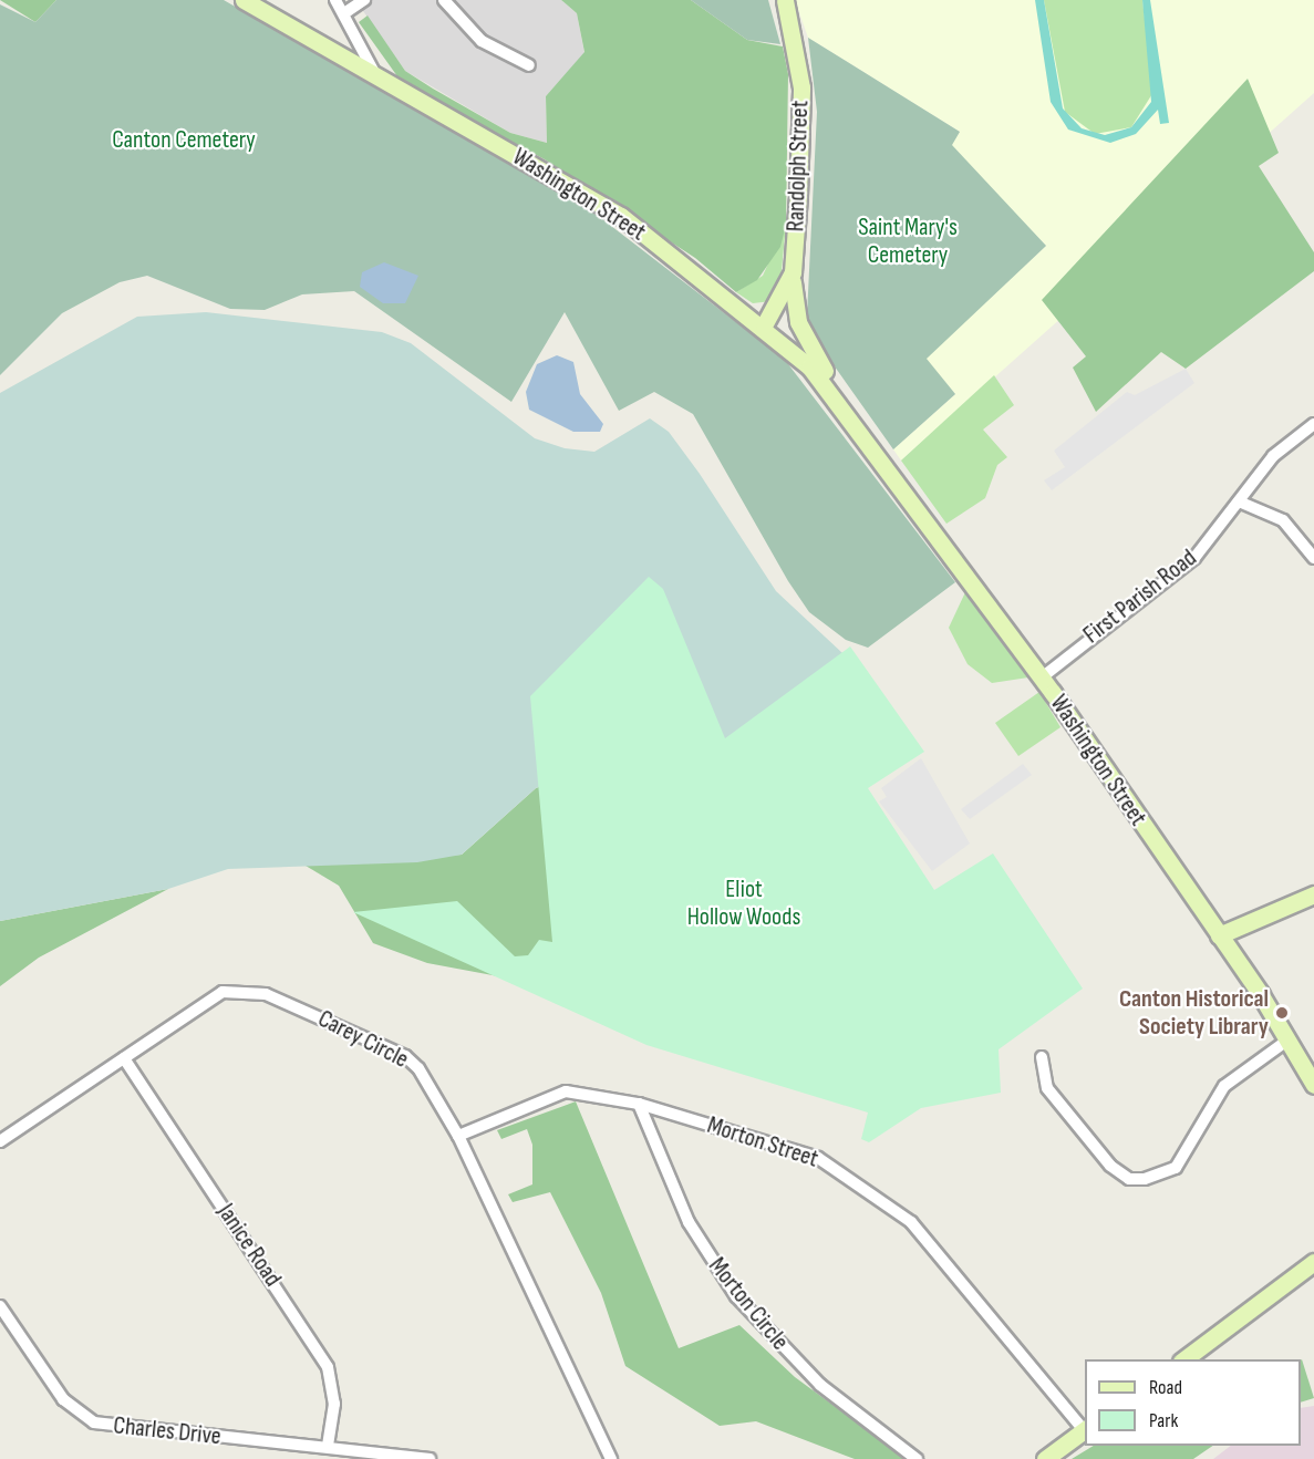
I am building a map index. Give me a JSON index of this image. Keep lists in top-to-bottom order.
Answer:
{
  "streets": {
    "main road": ["Randolph Street", "Washington Street"],
    "street": [
      "First Parish Road",
      "Carey Circle",
      "Morton Street",
      "Janice Road",
      "Morton Circle",
      "Charles Drive"
    ]
  },
  "crossings": [
    ["Randolph Street", "Washington Street"],
    ["Washington Street", "First Parish Road"],
    ["Carey Circle", "Morton Street"],
    ["Carey Circle", "Janice Road"],
    ["Morton Street", "Morton Circle"],
    ["Janice Road", "Charles Drive"]
  ],
  "parks": ["Canton Cemetery", "Saint Mary's Cemetery", "Eliot Hollow Woods"],
  "places": ["Canton Historical Society Library"],
  "legend": ["Road", "Park"]
}
